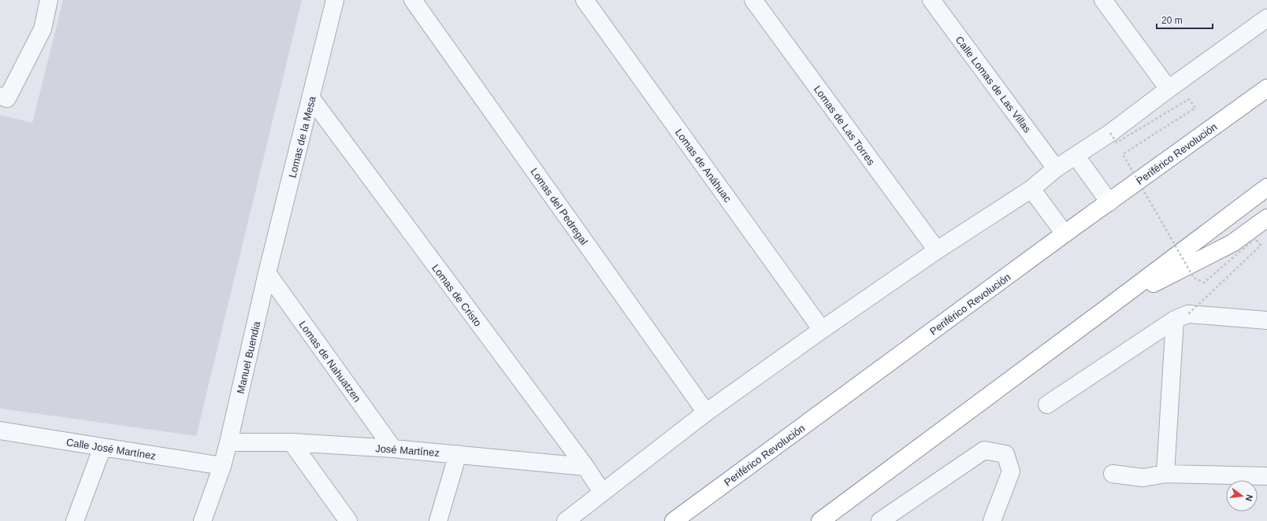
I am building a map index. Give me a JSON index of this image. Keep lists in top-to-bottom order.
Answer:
{
  "streets": {
    "highway": ["Periférico Revolución"],
    "street": [
      "Calle Lomas de Las Villas",
      "Lomas de Las Torres",
      "Lomas de la Mesa",
      "Lomas de Anáhuac",
      "Lomas del Pedregal",
      "Lomas de Cristo",
      "Manuel Buendia",
      "Lomas de Nahuatzen",
      "Calle José Martínez",
      "José Martínez"
    ]
  },
  "crossings": [
    ["Lomas de la Mesa", "Lomas de Cristo"],
    ["Lomas de la Mesa", "Manuel Buendia"],
    ["Lomas de la Mesa", "Lomas de Nahuatzen"],
    ["Lomas de Cristo", "José Martínez"],
    ["Manuel Buendia", "Lomas de Nahuatzen"],
    ["Manuel Buendia", "Calle José Martínez"],
    ["Manuel Buendia", "José Martínez"],
    ["Lomas de Nahuatzen", "José Martínez"]
  ],
  "scale_bar": "20 m",
  "north": "right"
}
